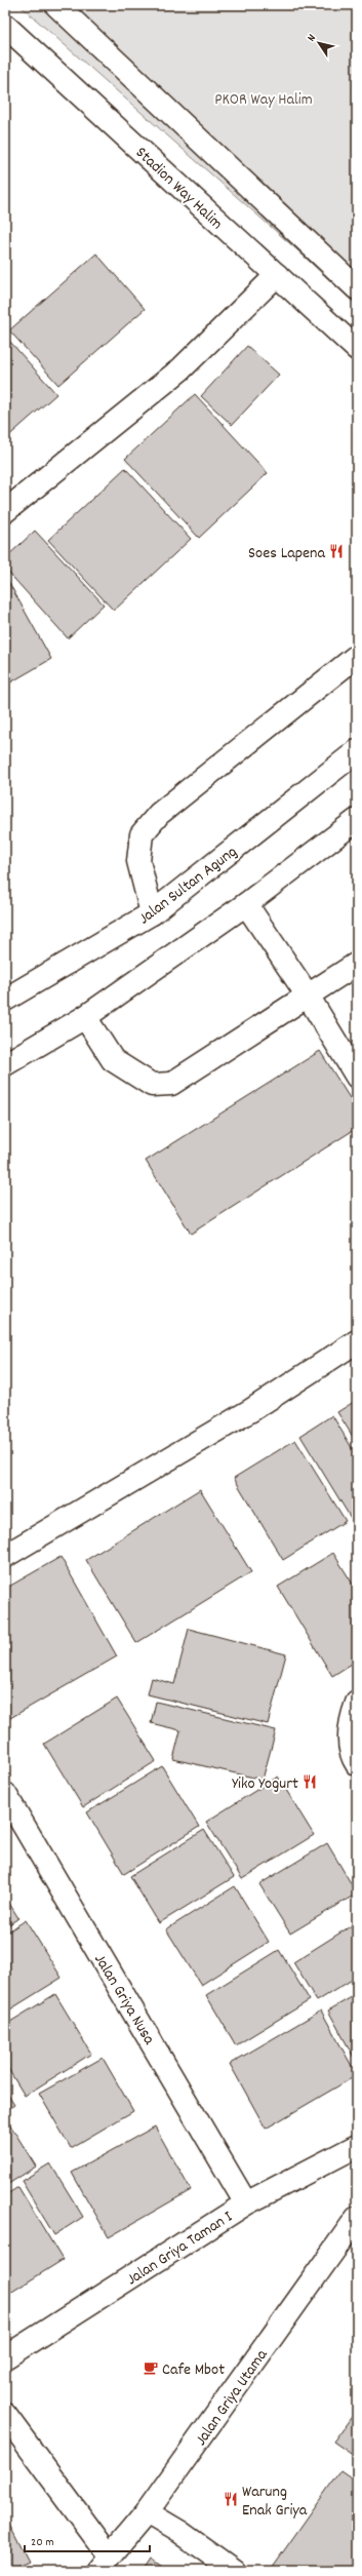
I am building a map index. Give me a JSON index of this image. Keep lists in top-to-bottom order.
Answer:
{
  "streets": {
    "street": [
      "Stadion Way Halim",
      "Jalan Sultan Agung",
      "Jalan Griya Nusa",
      "Jalan Griya Taman I",
      "Jalan Griya Utama"
    ]
  },
  "crossings": [
    ["Jalan Griya Nusa", "Jalan Griya Taman I"]
  ],
  "parks": ["PKOR Way Halim"],
  "places": {
    "restaurant": ["Soes Lapena", "Yiko Yogurt", "Warung Enak Griya"],
    "cafe": ["Cafe Mbot"]
  },
  "scale_bar": "20 m",
  "north": "top left"
}
